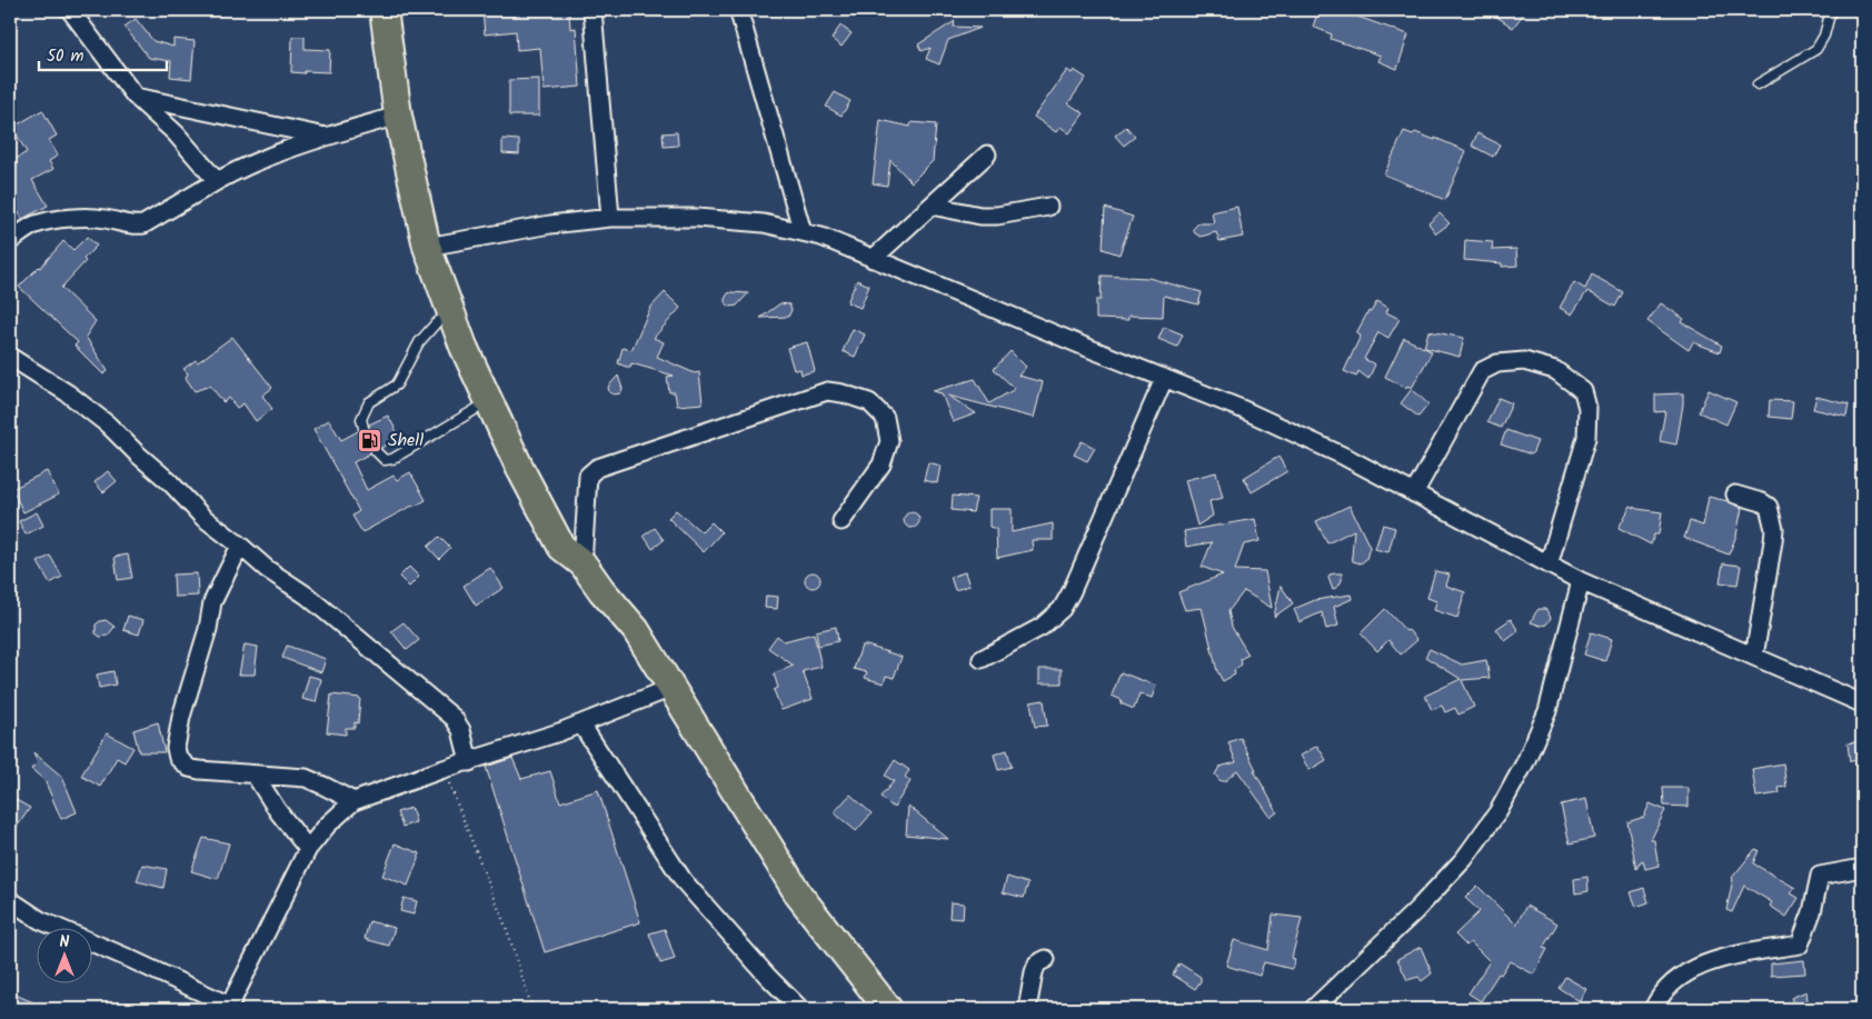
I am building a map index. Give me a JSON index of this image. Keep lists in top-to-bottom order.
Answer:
{
  "places": {
    "fuel station": ["Shell"]
  },
  "scale_bar": "50 m",
  "north": "top"
}
